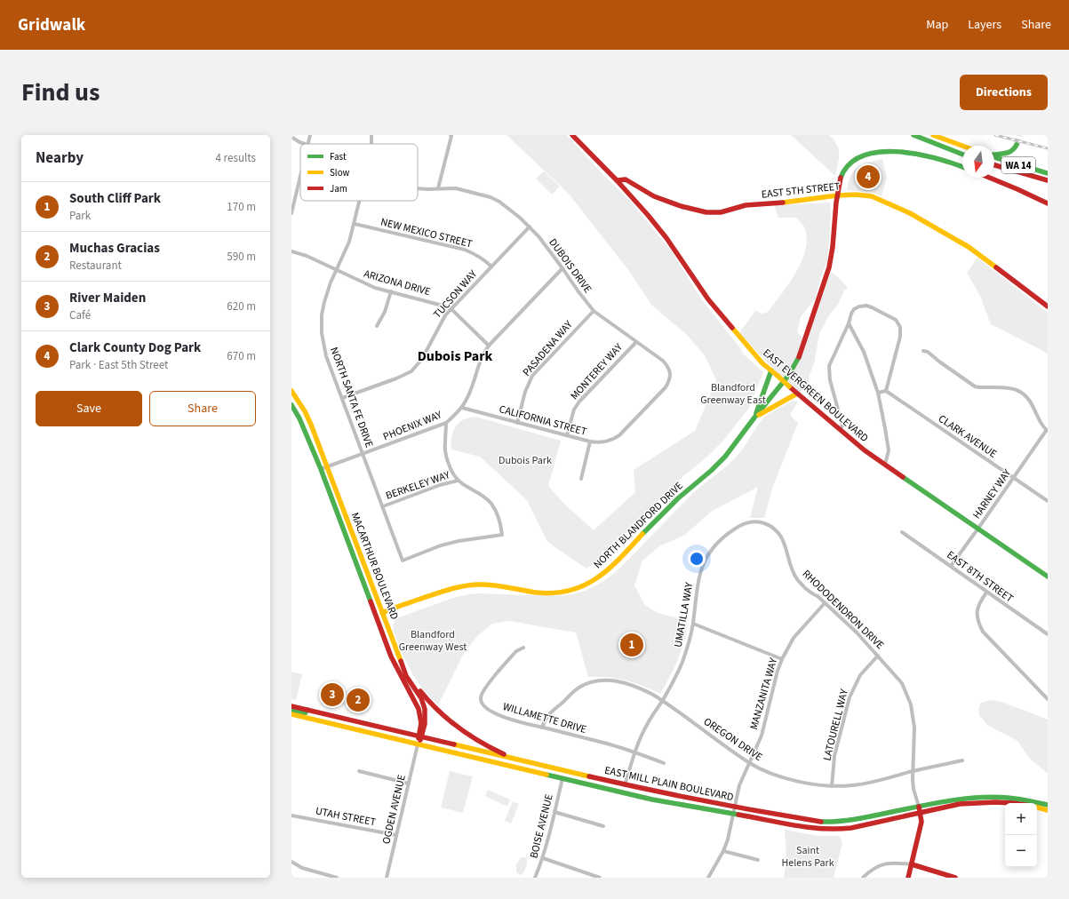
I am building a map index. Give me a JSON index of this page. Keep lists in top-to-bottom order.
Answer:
{
  "streets": {
    "main road": [
      "WA 14",
      "EAST 5TH STREET",
      "EAST EVERGREEN BOULEVARD",
      "NORTH BLANDFORD DRIVE",
      "MACARTHUR BOULEVARD",
      "EAST MILL PLAIN BOULEVARD"
    ],
    "street": [
      "NEW MEXICO STREET",
      "DUBOIS DRIVE",
      "ARIZONA DRIVE",
      "TUCSON WAY",
      "PASADENA WAY",
      "MONTEREY WAY",
      "NORTH SANTA FE DRIVE",
      "CALIFORNIA STREET",
      "PHOENIX WAY",
      "CLARK AVENUE",
      "BERKELEY WAY",
      "HARNEY WAY",
      "EAST 8TH STREET",
      "RHODODENDRON DRIVE",
      "UMATILLA WAY",
      "MANZANITA WAY",
      "WILLAMETTE DRIVE",
      "LATOURELL WAY",
      "OREGON DRIVE",
      "OGDEN AVENUE",
      "UTAH STREET",
      "BOISE AVENUE"
    ]
  },
  "crossings": [
    ["EAST 5TH STREET", "EAST EVERGREEN BOULEVARD"],
    ["EAST 5TH STREET", "NORTH BLANDFORD DRIVE"],
    ["NEW MEXICO STREET", "TUCSON WAY"],
    ["NEW MEXICO STREET", "NORTH SANTA FE DRIVE"],
    ["DUBOIS DRIVE", "TUCSON WAY"],
    ["DUBOIS DRIVE", "PASADENA WAY"],
    ["DUBOIS DRIVE", "MONTEREY WAY"],
    ["DUBOIS DRIVE", "CALIFORNIA STREET"],
    ["DUBOIS DRIVE", "PHOENIX WAY"],
    ["ARIZONA DRIVE", "TUCSON WAY"],
    ["ARIZONA DRIVE", "NORTH SANTA FE DRIVE"],
    ["ARIZONA DRIVE", "PHOENIX WAY"],
    ["TUCSON WAY", "NORTH SANTA FE DRIVE"],
    ["PASADENA WAY", "CALIFORNIA STREET"],
    ["MONTEREY WAY", "CALIFORNIA STREET"],
    ["EAST EVERGREEN BOULEVARD", "HARNEY WAY"],
    ["NORTH SANTA FE DRIVE", "PHOENIX WAY"],
    ["NORTH SANTA FE DRIVE", "BERKELEY WAY"],
    ["CALIFORNIA STREET", "PHOENIX WAY"],
    ["PHOENIX WAY", "MACARTHUR BOULEVARD"],
    ["CLARK AVENUE", "HARNEY WAY"],
    ["HARNEY WAY", "EAST 8TH STREET"],
    ["NORTH BLANDFORD DRIVE", "MACARTHUR BOULEVARD"],
    ["MACARTHUR BOULEVARD", "EAST MILL PLAIN BOULEVARD"],
    ["MACARTHUR BOULEVARD", "OGDEN AVENUE"],
    ["RHODODENDRON DRIVE", "UMATILLA WAY"],
    ["RHODODENDRON DRIVE", "MANZANITA WAY"],
    ["RHODODENDRON DRIVE", "LATOURELL WAY"],
    ["RHODODENDRON DRIVE", "OREGON DRIVE"],
    ["RHODODENDRON DRIVE", "EAST MILL PLAIN BOULEVARD"],
    ["UMATILLA WAY", "WILLAMETTE DRIVE"],
    ["UMATILLA WAY", "OREGON DRIVE"],
    ["UMATILLA WAY", "EAST MILL PLAIN BOULEVARD"],
    ["MANZANITA WAY", "OREGON DRIVE"],
    ["MANZANITA WAY", "EAST MILL PLAIN BOULEVARD"],
    ["WILLAMETTE DRIVE", "OREGON DRIVE"],
    ["LATOURELL WAY", "OREGON DRIVE"],
    ["EAST MILL PLAIN BOULEVARD", "OGDEN AVENUE"],
    ["EAST MILL PLAIN BOULEVARD", "BOISE AVENUE"],
    ["OGDEN AVENUE", "UTAH STREET"]
  ],
  "districts": ["Dubois Park"],
  "parks": [
    "Blandford Greenway East",
    "Dubois Park",
    "Blandford Greenway West",
    "Saint Helens Park"
  ],
  "legend": ["Fast", "Slow", "Jam"],
  "north": "bottom",
  "page": {
    "header": "Gridwalk",
    "nav": ["Map", "Layers", "Share"],
    "title": "Find us",
    "buttons": [
      "Directions",
      ["Save", "Share"]
    ],
    "heading": ["Nearby", "4 results"],
    "pins": [
      "4",
      "1",
      "3",
      "2"
    ],
    "list": [
      {
        "mark": "1",
        "name": "South Cliff Park",
        "note": "Park",
        "value": "170 m"
      },
      {
        "mark": "2",
        "name": "Muchas Gracias",
        "note": "Restaurant",
        "value": "590 m"
      },
      {
        "mark": "3",
        "name": "River Maiden",
        "note": "Café",
        "value": "620 m"
      },
      {
        "mark": "4",
        "name": "Clark County Dog Park",
        "note": "Park · East 5th Street",
        "value": "670 m"
      }
    ],
    "map_buttons": ["+", "−"]
  }
}
